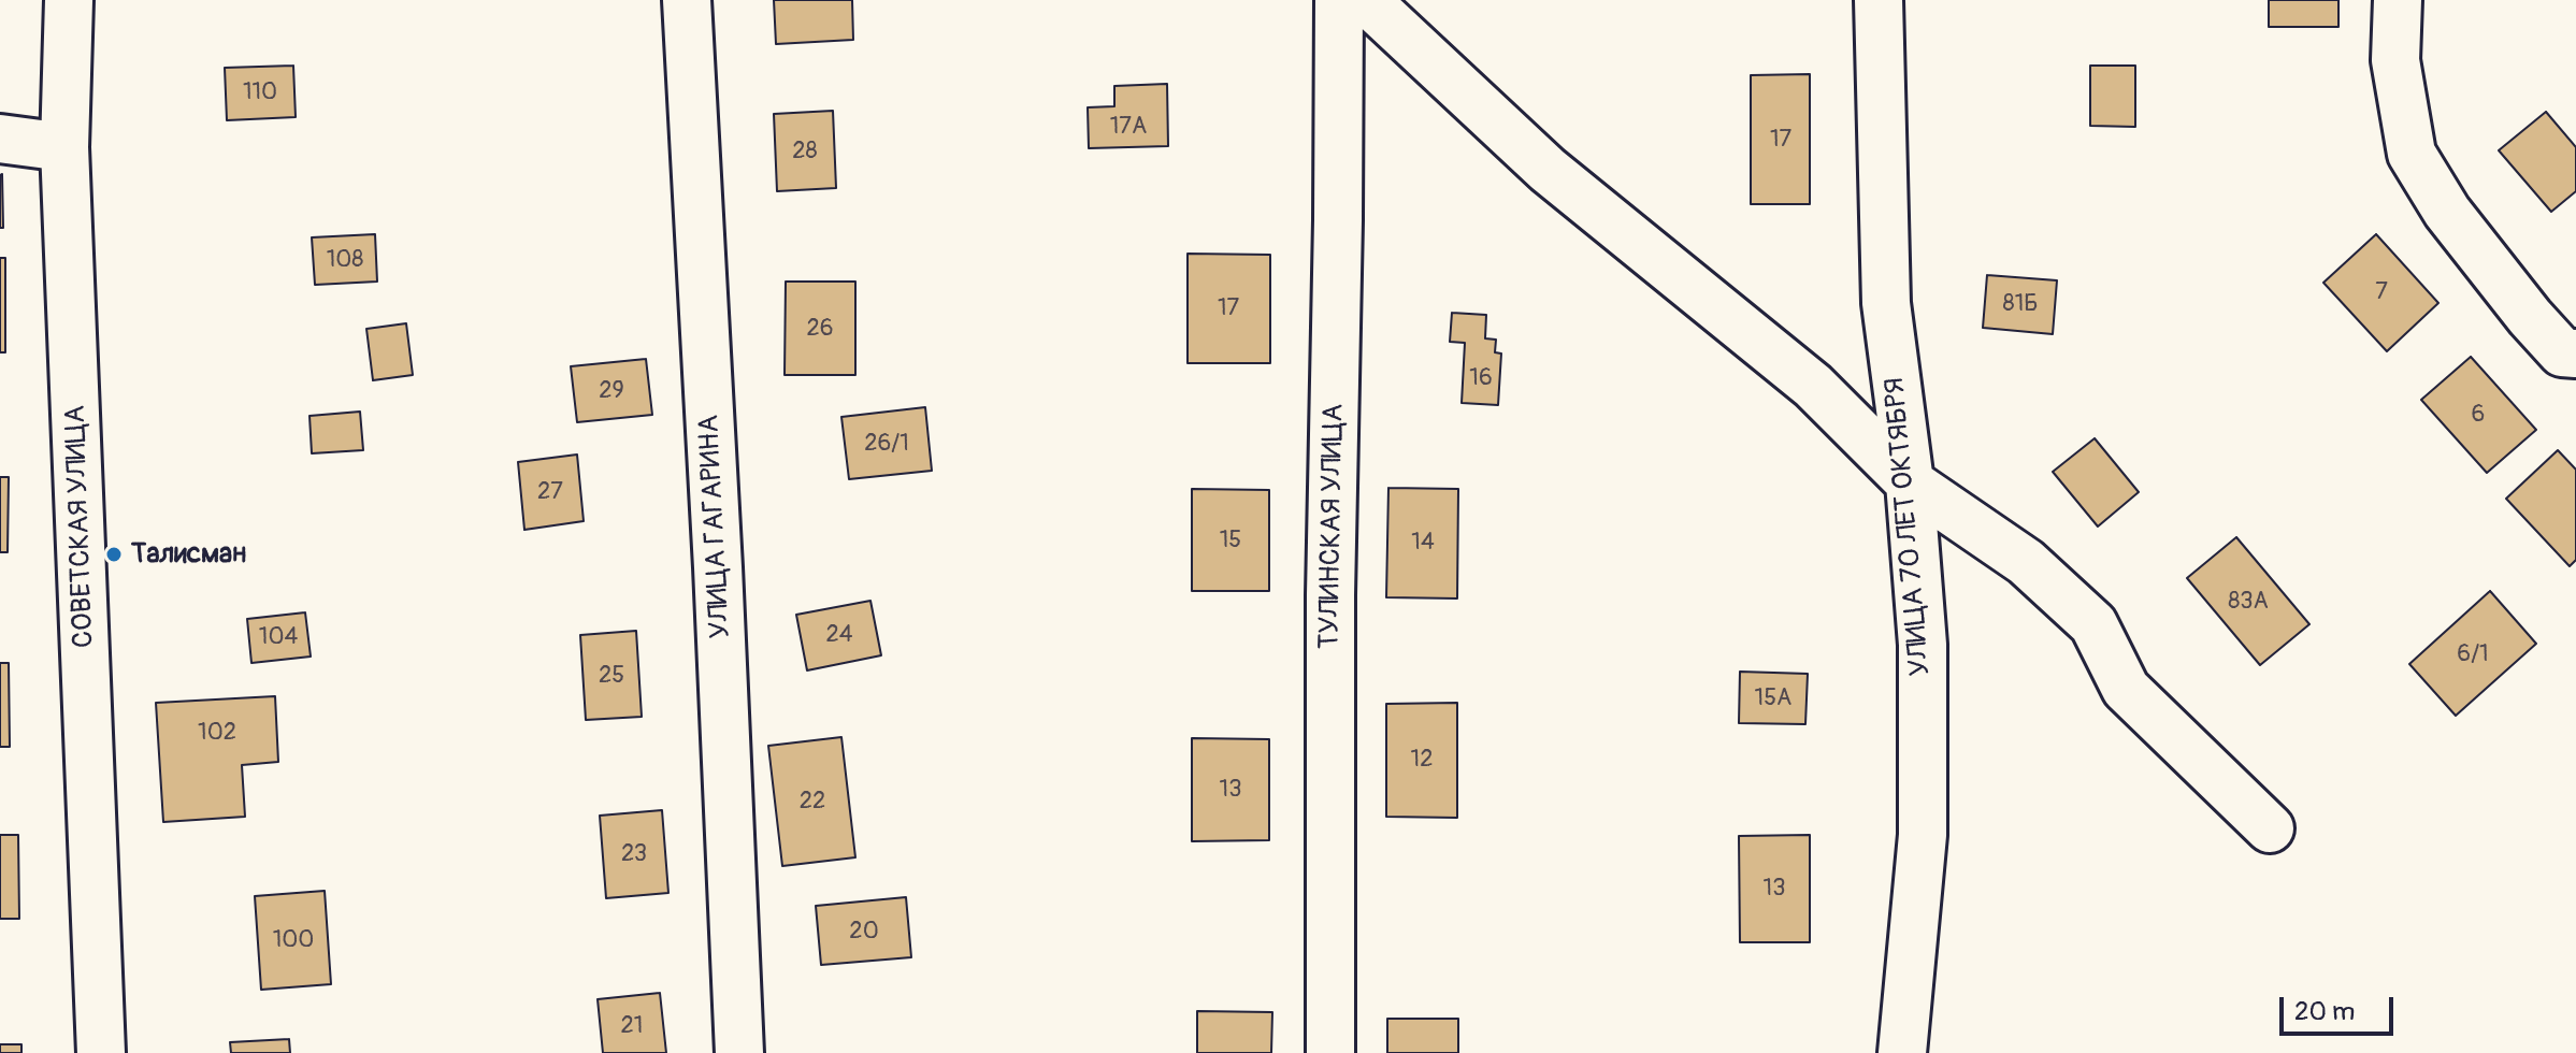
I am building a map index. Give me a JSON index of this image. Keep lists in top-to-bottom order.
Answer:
{
  "streets": {
    "street": [
      "СОВЕТСКАЯ УЛИЦА",
      "УЛИЦА ГАГАРИНА",
      "ТУЛИНСКАЯ УЛИЦА",
      "УЛИЦА 70 ЛЕТ ОКТЯБРЯ"
    ]
  },
  "places": ["Талисман"],
  "house_numbers": [
    "110",
    "17А",
    "17",
    "28",
    "108",
    "7",
    "81Б",
    "17",
    "26",
    "16",
    "29",
    "6",
    "26/1",
    "27",
    "15",
    "14",
    "83А",
    "24",
    "104",
    "6/1",
    "25",
    "15А",
    "102",
    "12",
    "13",
    "22",
    "23",
    "13",
    "20",
    "100",
    "21"
  ],
  "scale_bar": "20 m"
}
